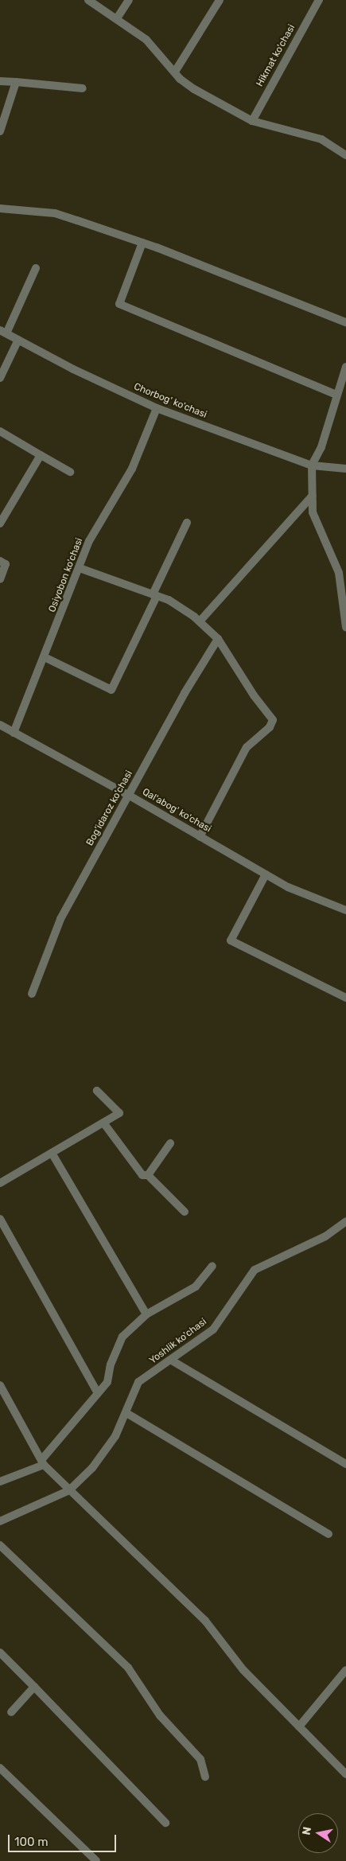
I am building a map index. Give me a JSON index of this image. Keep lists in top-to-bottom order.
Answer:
{
  "streets": {
    "street": [
      "Hikmat ko'chasi",
      "Сhorbog' ko'chasi",
      "Osiyobon ko'chasi",
      "Bog'idaroz ko'chasi",
      "Qal'abog' ko'chasi",
      "Yoshlik ko'chasi"
    ]
  },
  "crossings": [
    ["Сhorbog' ko'chasi", "Osiyobon ko'chasi"],
    ["Osiyobon ko'chasi", "Qal'abog' ko'chasi"],
    ["Bog'idaroz ko'chasi", "Qal'abog' ko'chasi"]
  ],
  "scale_bar": "100 m",
  "north": "left"
}
